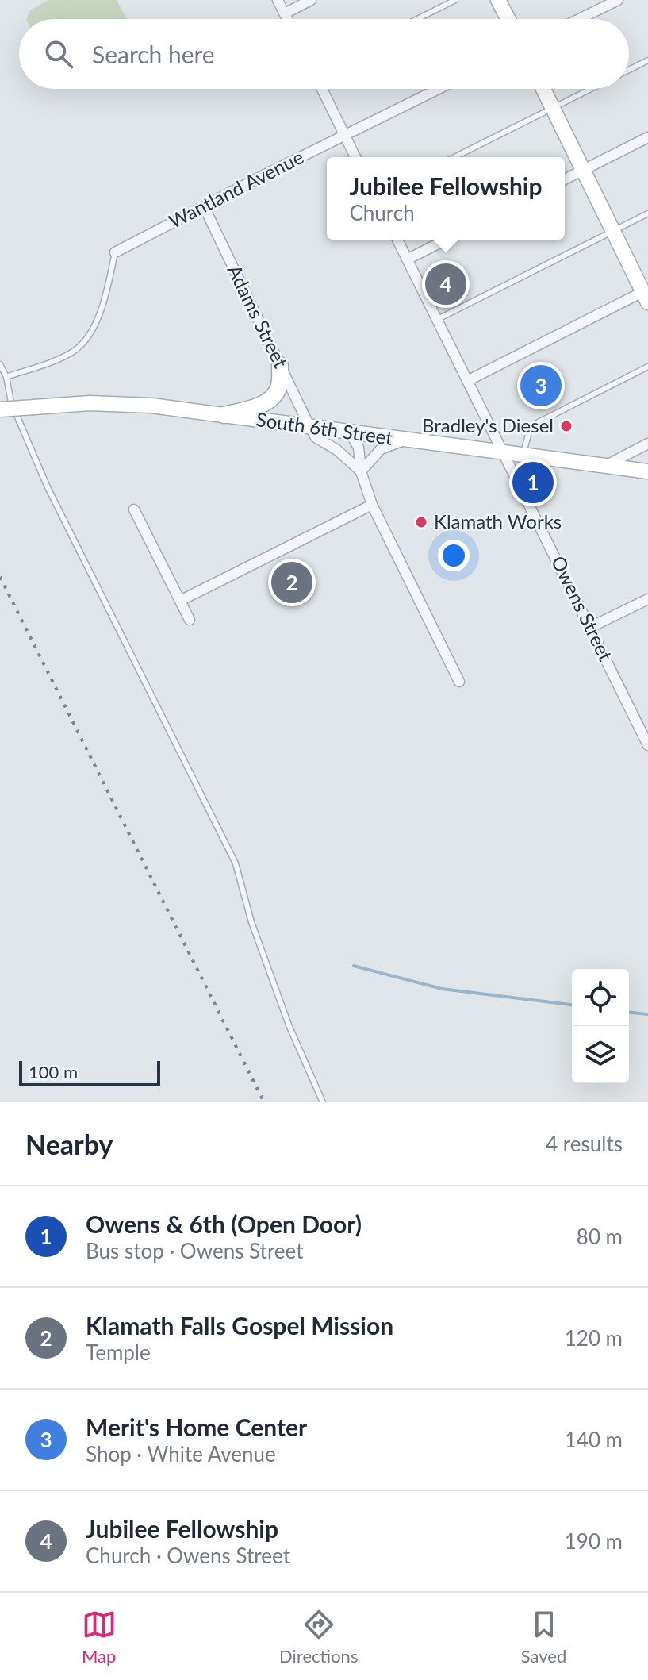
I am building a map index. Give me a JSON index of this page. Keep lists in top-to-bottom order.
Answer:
{
  "streets": {
    "main road": ["South 6th Street"],
    "street": ["Wantland Avenue", "Adams Street", "Owens Street"]
  },
  "crossings": [
    ["Wantland Avenue", "Adams Street"],
    ["Adams Street", "South 6th Street"],
    ["South 6th Street", "Owens Street"]
  ],
  "places": ["Bradley's Diesel", "Klamath Works"],
  "scale_bar": "100 m",
  "page": {
    "search": "Search here",
    "popup": ["Jubilee Fellowship", "Church"],
    "pins": [
      "4",
      "3",
      "1",
      "2"
    ],
    "scale": "100 m",
    "heading": ["Nearby", "4 results"],
    "list": [
      {
        "mark": "1",
        "name": "Owens & 6th (Open Door)",
        "note": "Bus stop · Owens Street",
        "value": "80 m"
      },
      {
        "mark": "2",
        "name": "Klamath Falls Gospel Mission",
        "note": "Temple",
        "value": "120 m"
      },
      {
        "mark": "3",
        "name": "Merit's Home Center",
        "note": "Shop · White Avenue",
        "value": "140 m"
      },
      {
        "mark": "4",
        "name": "Jubilee Fellowship",
        "note": "Church · Owens Street",
        "value": "190 m"
      }
    ],
    "nav": ["Map", "Directions", "Saved"]
  }
}
